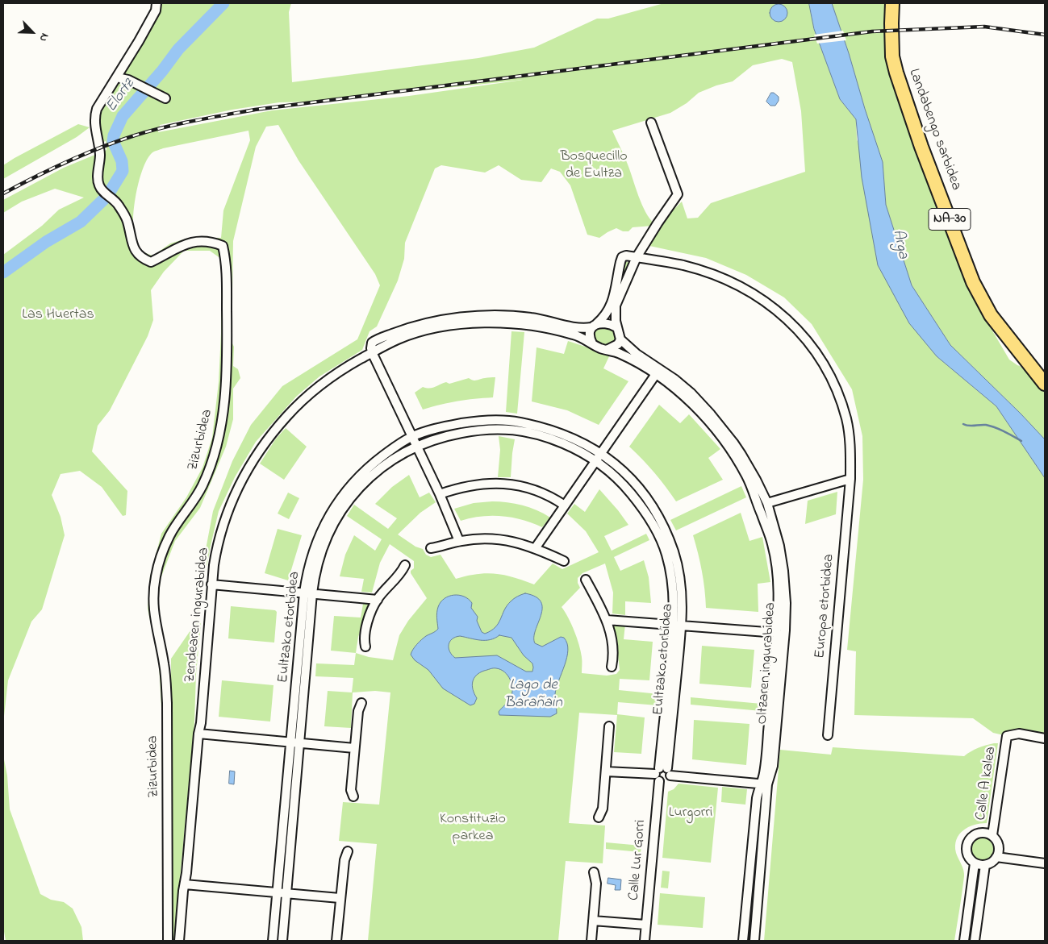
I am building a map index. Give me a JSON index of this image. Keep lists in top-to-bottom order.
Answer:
{
  "streets": {
    "highway": ["Landabengo sarbidea", "NA-30"],
    "street": [
      "Zizurbidea",
      "Europa etorbidea",
      "Zendearen ingurabidea",
      "Eultzako etorbidea",
      "Oltzaren ingurabidea",
      "Calle A kalea",
      "Calle Lur Gorri"
    ]
  },
  "crossings": [
    ["Zendearen ingurabidea", "Oltzaren ingurabidea"],
    ["Eultzako etorbidea", "Calle Lur Gorri"]
  ],
  "water": ["Elortz", "Arga", "Lago de Barañain"],
  "parks": [
    "Bosquecillo de Eultza",
    "Las Huertas",
    "Lurgorri",
    "Konstituzio parkea"
  ],
  "north": "bottom right"
}
